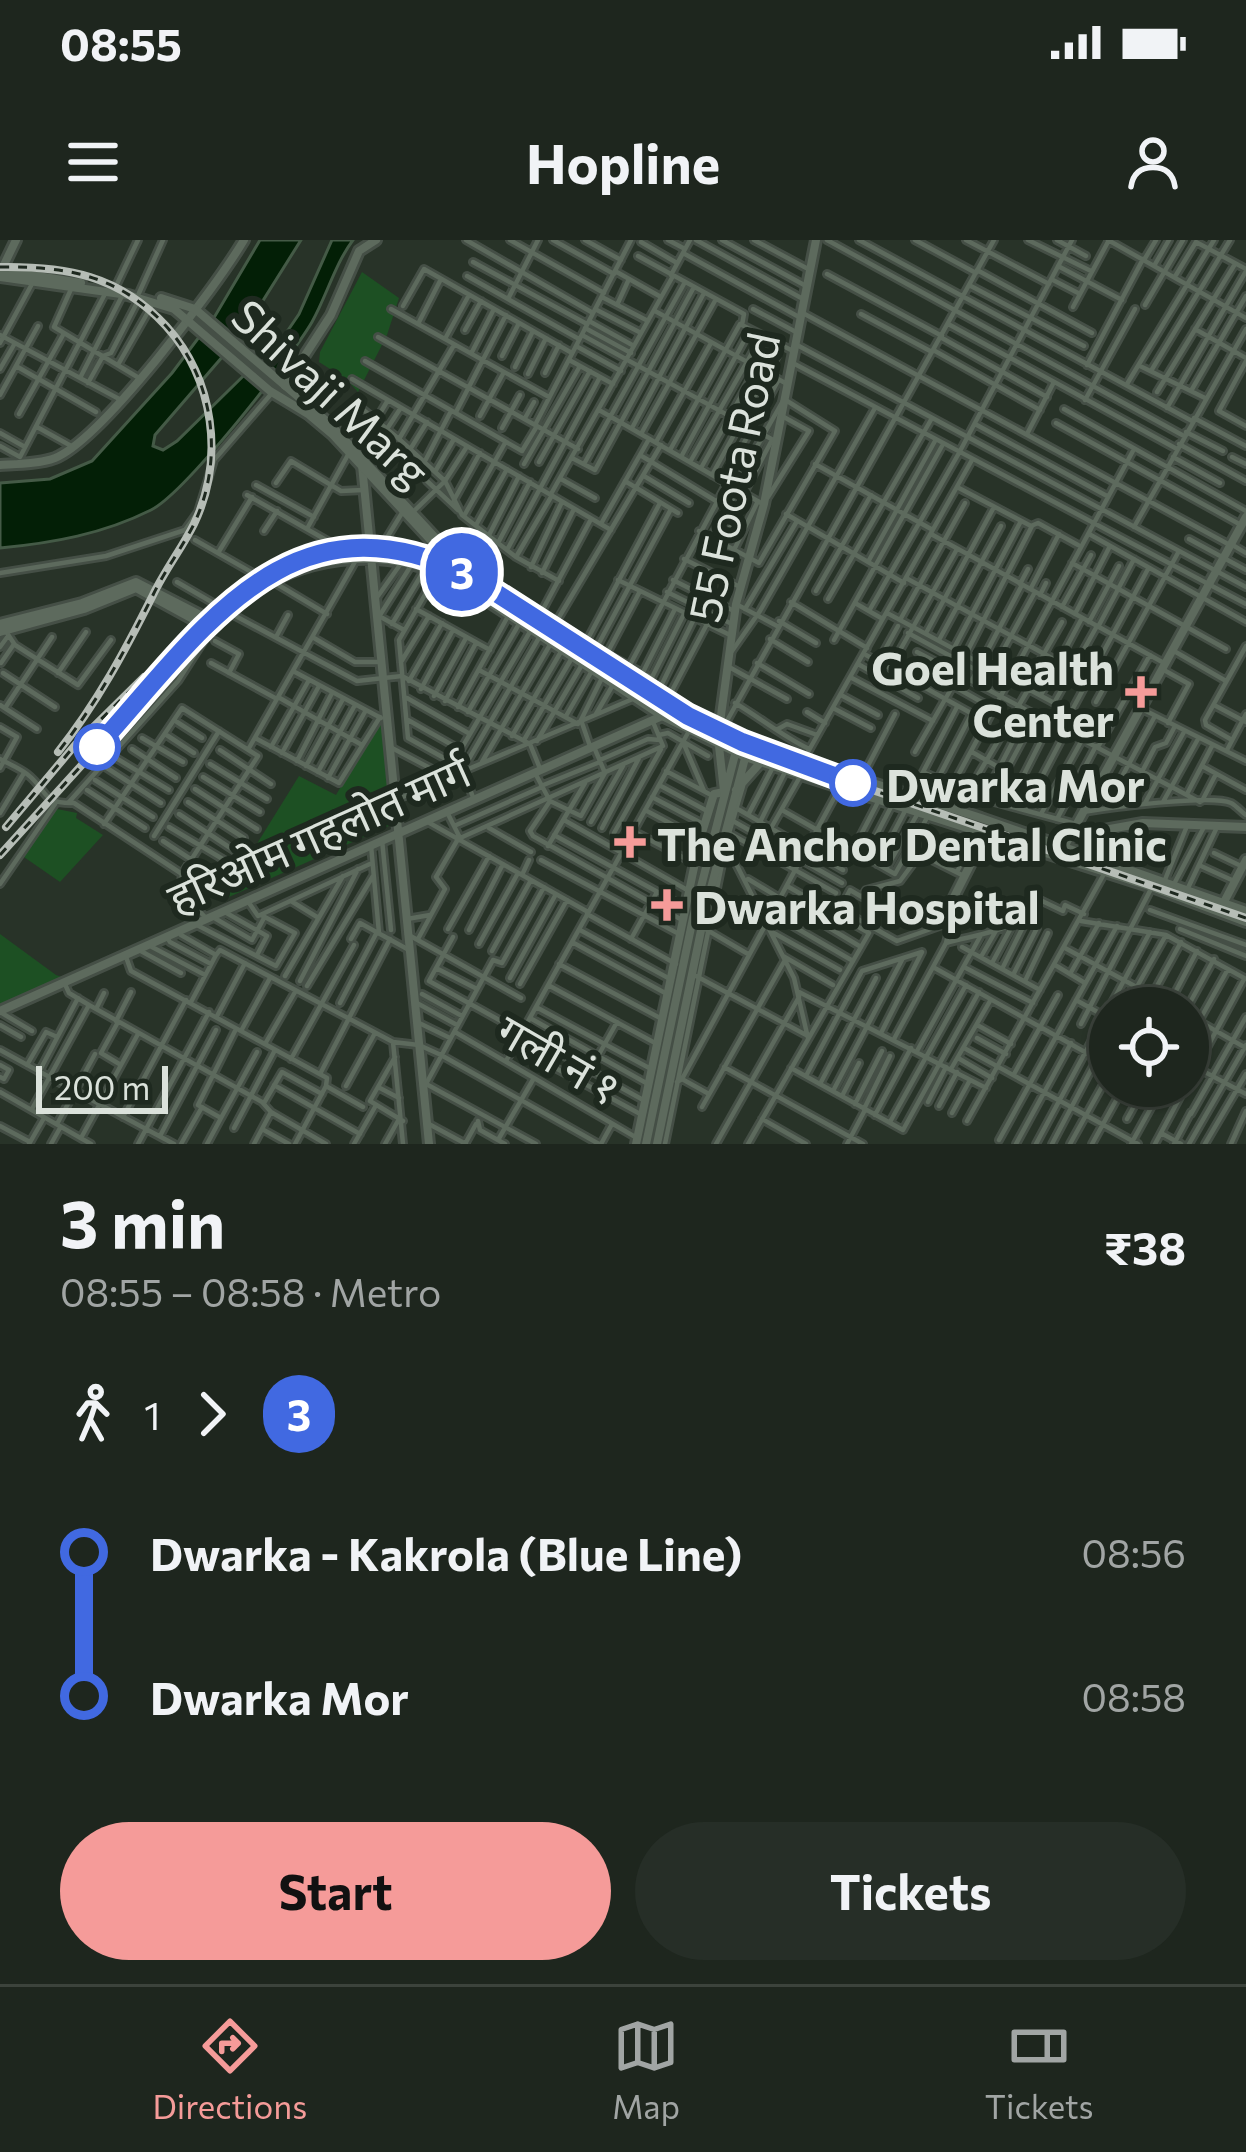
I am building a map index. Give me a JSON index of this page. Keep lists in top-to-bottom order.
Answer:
{
  "streets": {
    "street": [
      "Shivaji Marg",
      "55 Foota Road",
      "हरिओम गहलोत मार्ग",
      "गली नं १"
    ]
  },
  "crossings": [
    ["Shivaji Marg", "55 Foota Road"],
    ["Shivaji Marg", "हरिओम गहलोत मार्ग"]
  ],
  "places": {
    "health": ["Goel Health Center", "The Anchor Dental Clinic", "Dwarka Hospital"],
    "other": ["Dwarka Mor"]
  },
  "lines": ["metro line 3"],
  "scale_bar": "200 m",
  "page": {
    "status": "08:55",
    "header": "Hopline",
    "on_map": "3",
    "scale": "200 m",
    "heading": ["3 min", "08:55 – 08:58 · Metro", "₹38"],
    "legs": ["1", "3"],
    "list": [
      {
        "name": "Dwarka - Kakrola (Blue Line)",
        "value": "08:56"
      },
      {
        "name": "Dwarka Mor",
        "value": "08:58"
      }
    ],
    "buttons": ["Start", "Tickets"],
    "tabs": ["Directions", "Map", "Tickets"]
  }
}
